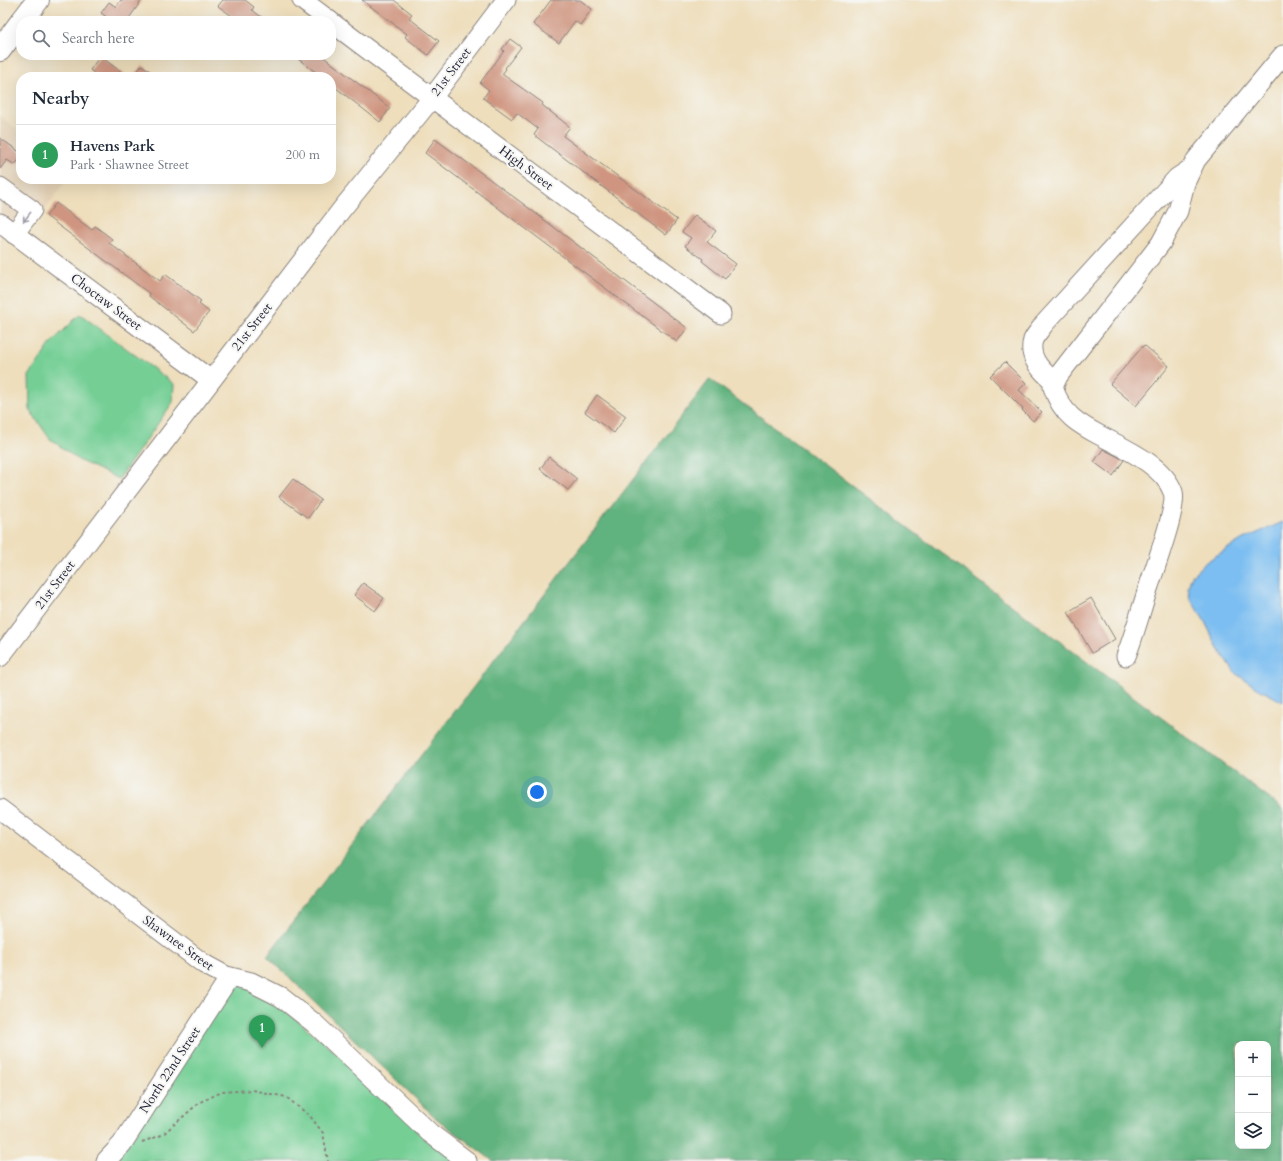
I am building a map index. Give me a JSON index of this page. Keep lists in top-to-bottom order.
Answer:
{
  "streets": {
    "street": [
      "21st Street",
      "High Street",
      "Choctaw Street",
      "Shawnee Street",
      "North 22nd Street"
    ]
  },
  "crossings": [
    ["21st Street", "High Street"],
    ["21st Street", "Choctaw Street"],
    ["Shawnee Street", "North 22nd Street"]
  ],
  "page": {
    "search": "Search here",
    "heading": "Nearby",
    "list": [
      {
        "mark": "1",
        "name": "Havens Park",
        "note": "Park · Shawnee Street",
        "value": "200 m"
      }
    ],
    "pins": "1",
    "map_buttons": ["+", "−"]
  }
}
